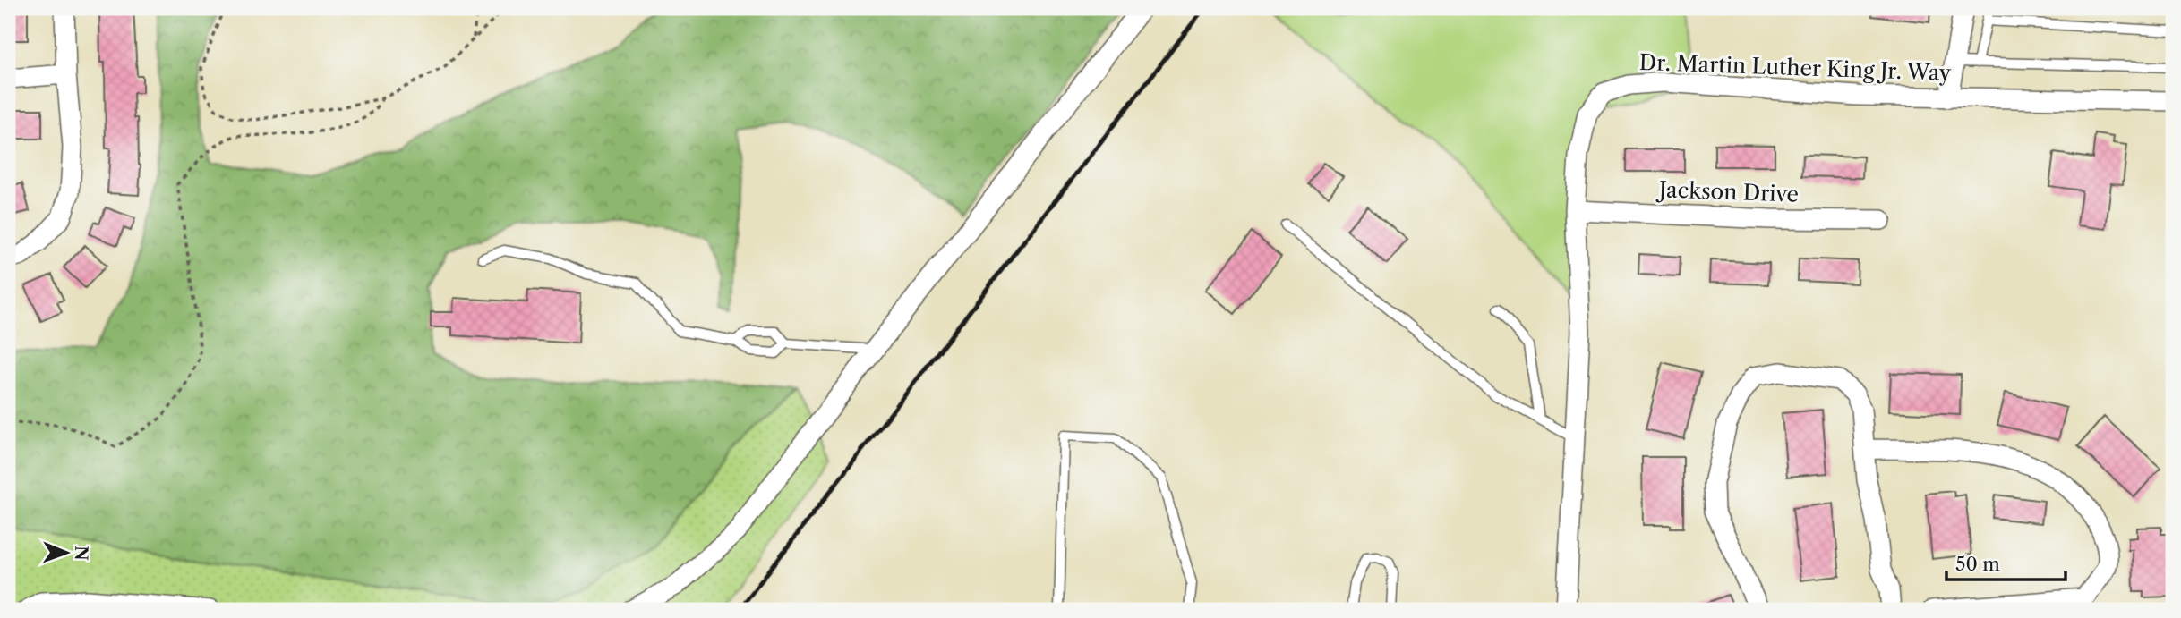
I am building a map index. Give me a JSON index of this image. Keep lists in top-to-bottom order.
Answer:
{
  "streets": {
    "street": ["Dr. Martin Luther King Jr. Way", "Jackson Drive"]
  },
  "crossings": [
    ["Dr. Martin Luther King Jr. Way", "Jackson Drive"]
  ],
  "scale_bar": "50 m",
  "north": "right"
}
